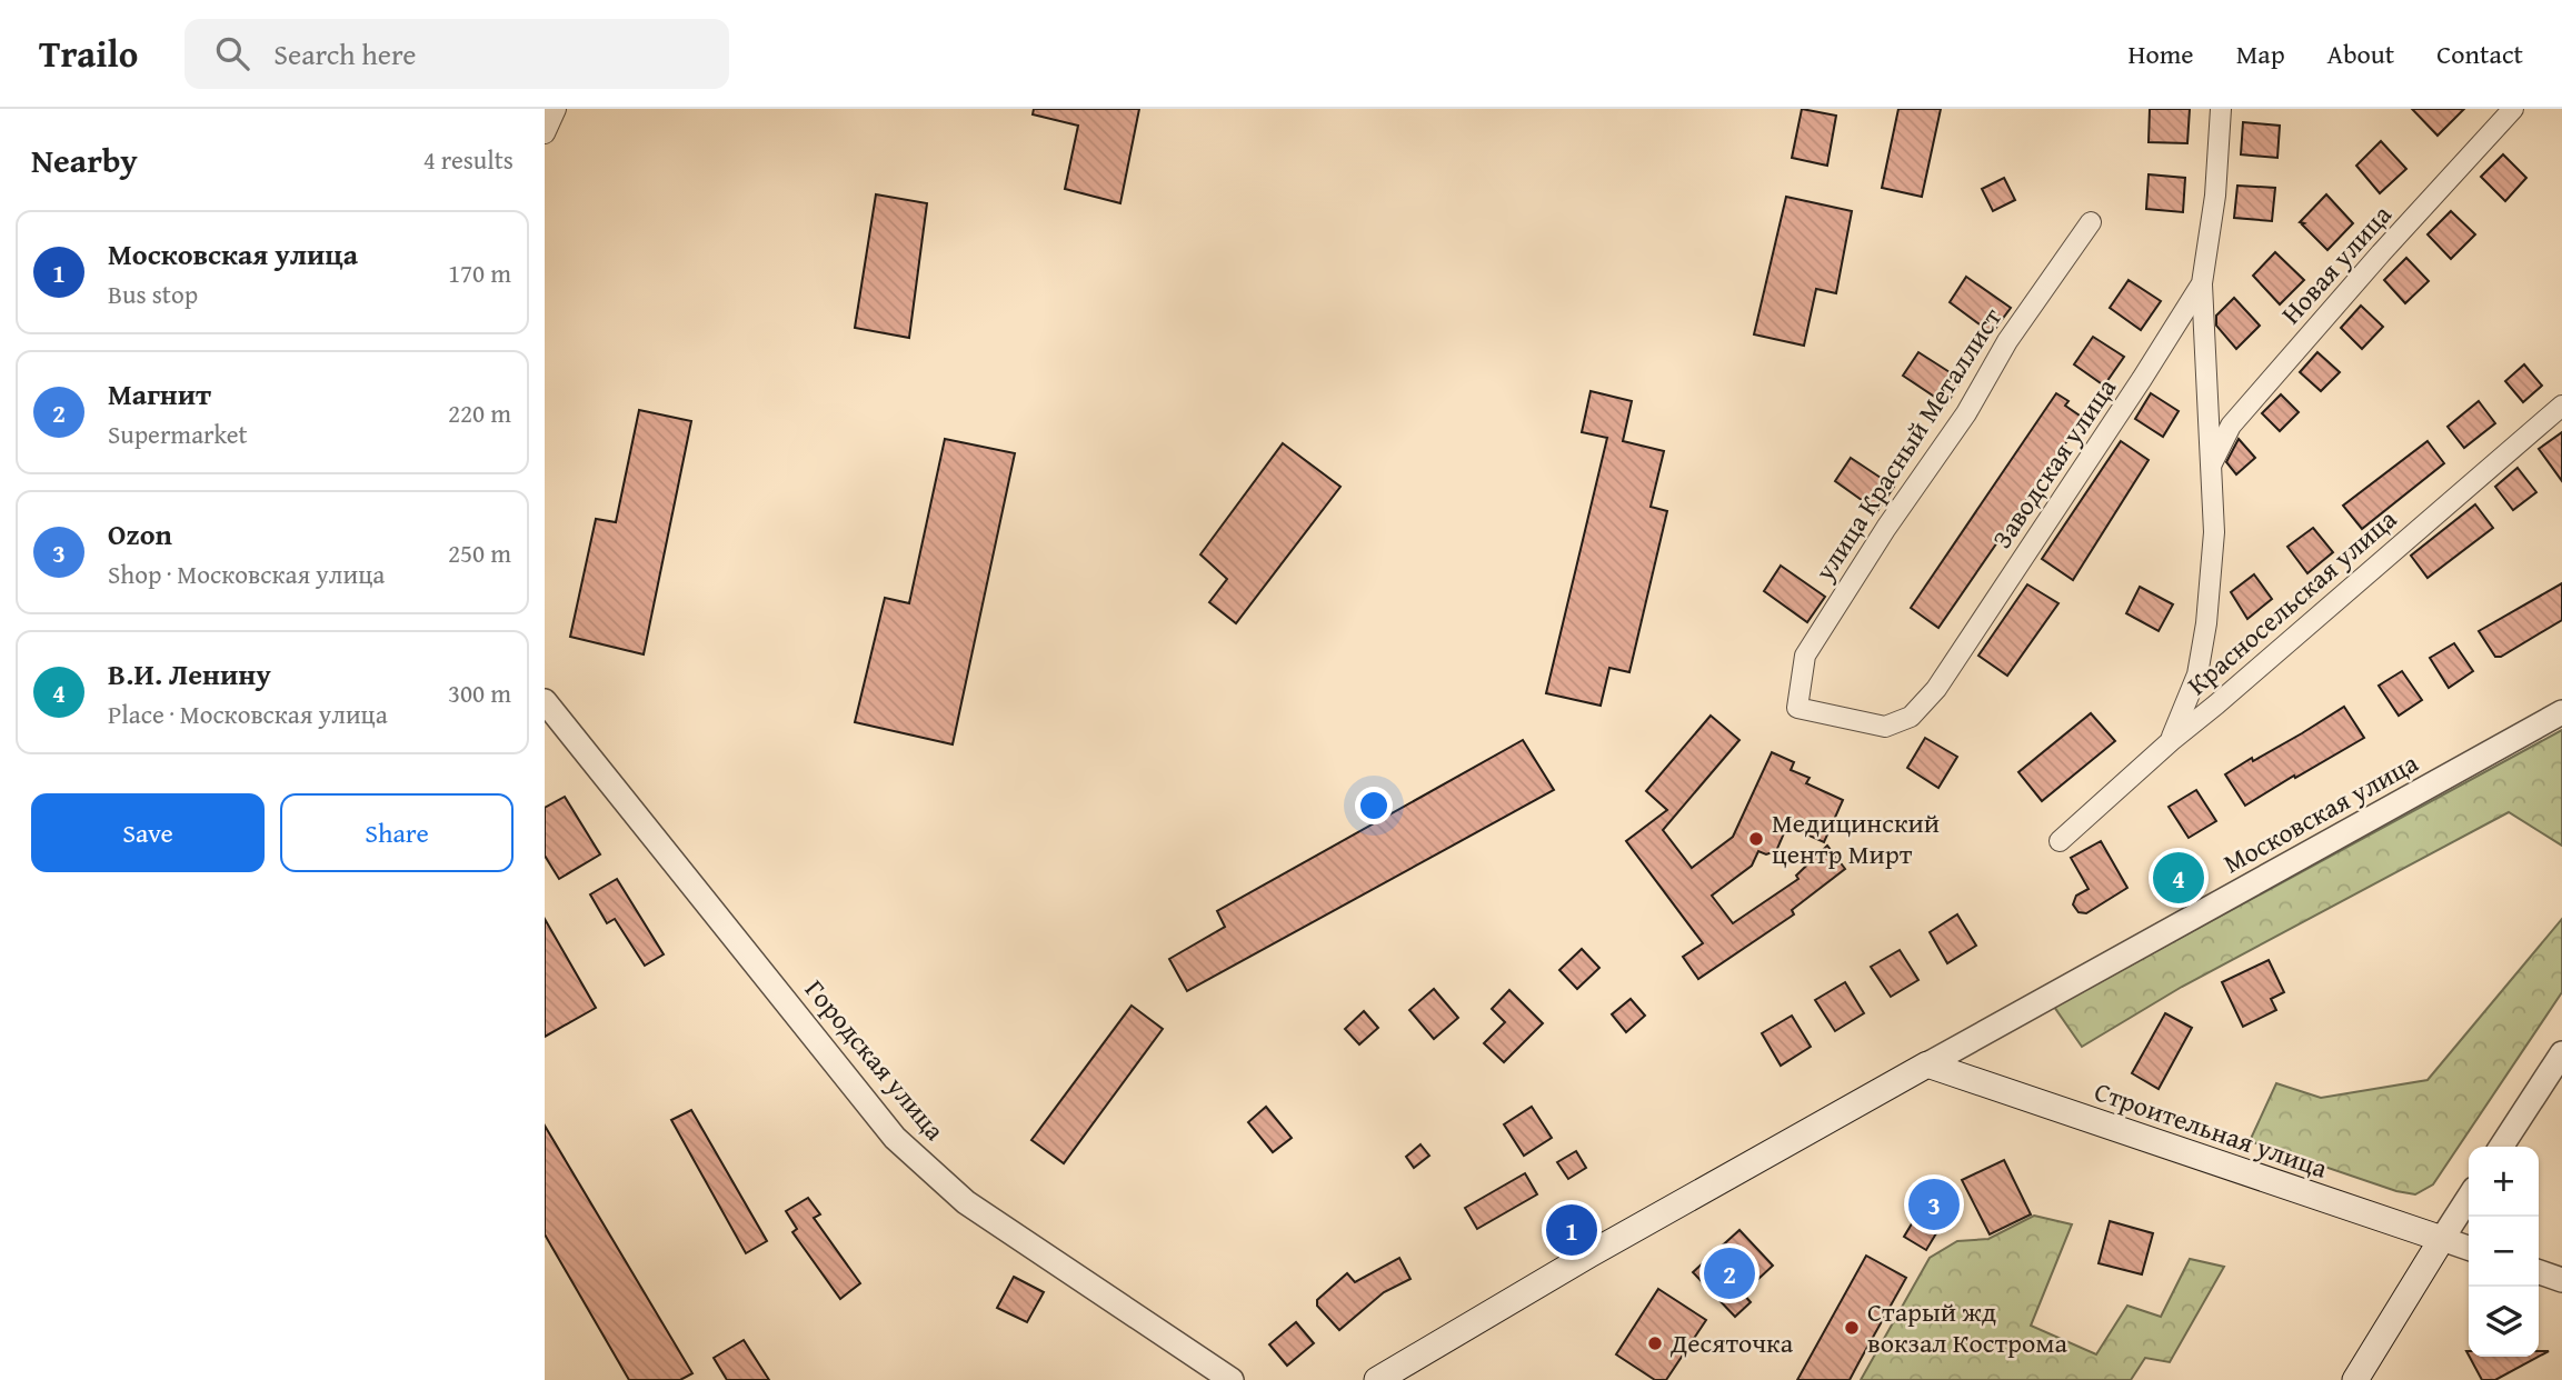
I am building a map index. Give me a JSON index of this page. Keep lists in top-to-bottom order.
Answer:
{
  "streets": {
    "main road": ["Московская улица", "Строительная улица"],
    "street": [
      "Новая улица",
      "улица Красный Металлист",
      "Заводская улица",
      "Красносельская улица",
      "Городская улица"
    ]
  },
  "crossings": [
    ["улица Красный Металлист", "Заводская улица"],
    ["Московская улица", "Строительная улица"]
  ],
  "places": ["Медицинский центр Мирт", "Старый жд вокзал Кострома", "Десяточка"],
  "page": {
    "header": "Trailo",
    "search": "Search here",
    "nav": [
      "Home",
      "Map",
      "About",
      "Contact"
    ],
    "heading": ["Nearby", "4 results"],
    "list": [
      {
        "mark": "1",
        "name": "Московская улица",
        "note": "Bus stop",
        "value": "170 m"
      },
      {
        "mark": "2",
        "name": "Магнит",
        "note": "Supermarket",
        "value": "220 m"
      },
      {
        "mark": "3",
        "name": "Ozon",
        "note": "Shop · Московская улица",
        "value": "250 m"
      },
      {
        "mark": "4",
        "name": "В.И. Ленину",
        "note": "Place · Московская улица",
        "value": "300 m"
      }
    ],
    "buttons": ["Save", "Share"],
    "pins": [
      "4",
      "3",
      "1",
      "2"
    ],
    "map_buttons": ["+", "−"]
  }
}
